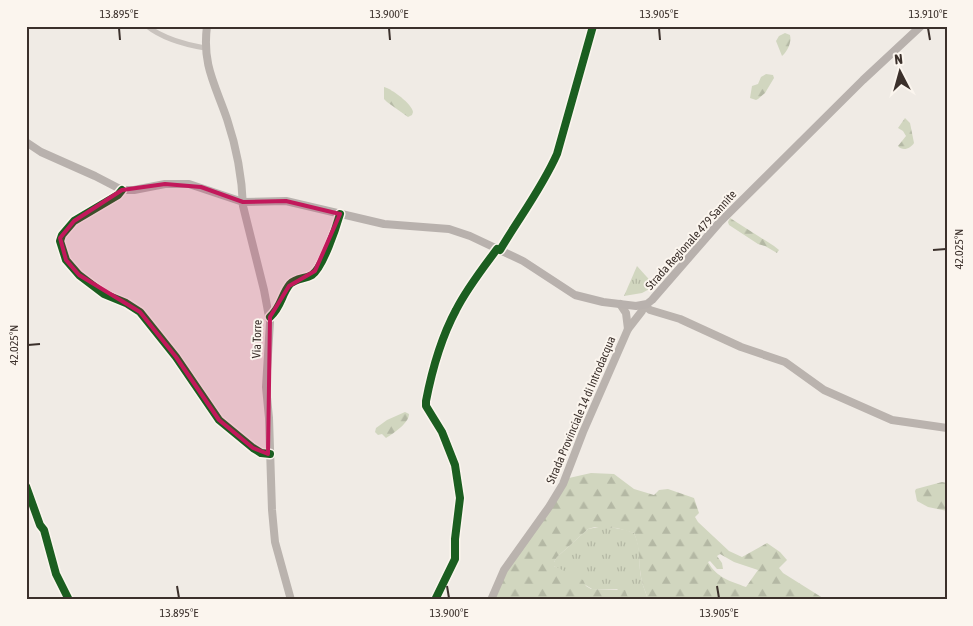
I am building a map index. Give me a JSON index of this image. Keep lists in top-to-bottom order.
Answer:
{
  "streets": {
    "main road": ["Strada Regionale 479 Sannite", "Via Torre", "Strada Provinciale 14 di Introdacqua"]
  },
  "crossings": [
    ["Strada Regionale 479 Sannite", "Via Torre"],
    ["Strada Regionale 479 Sannite", "Strada Provinciale 14 di Introdacqua"]
  ],
  "north": "top",
  "coordinates": [
    "13.895°E",
    "13.900°E",
    "13.905°E",
    "13.910°E",
    "42.025°N"
  ]
}
